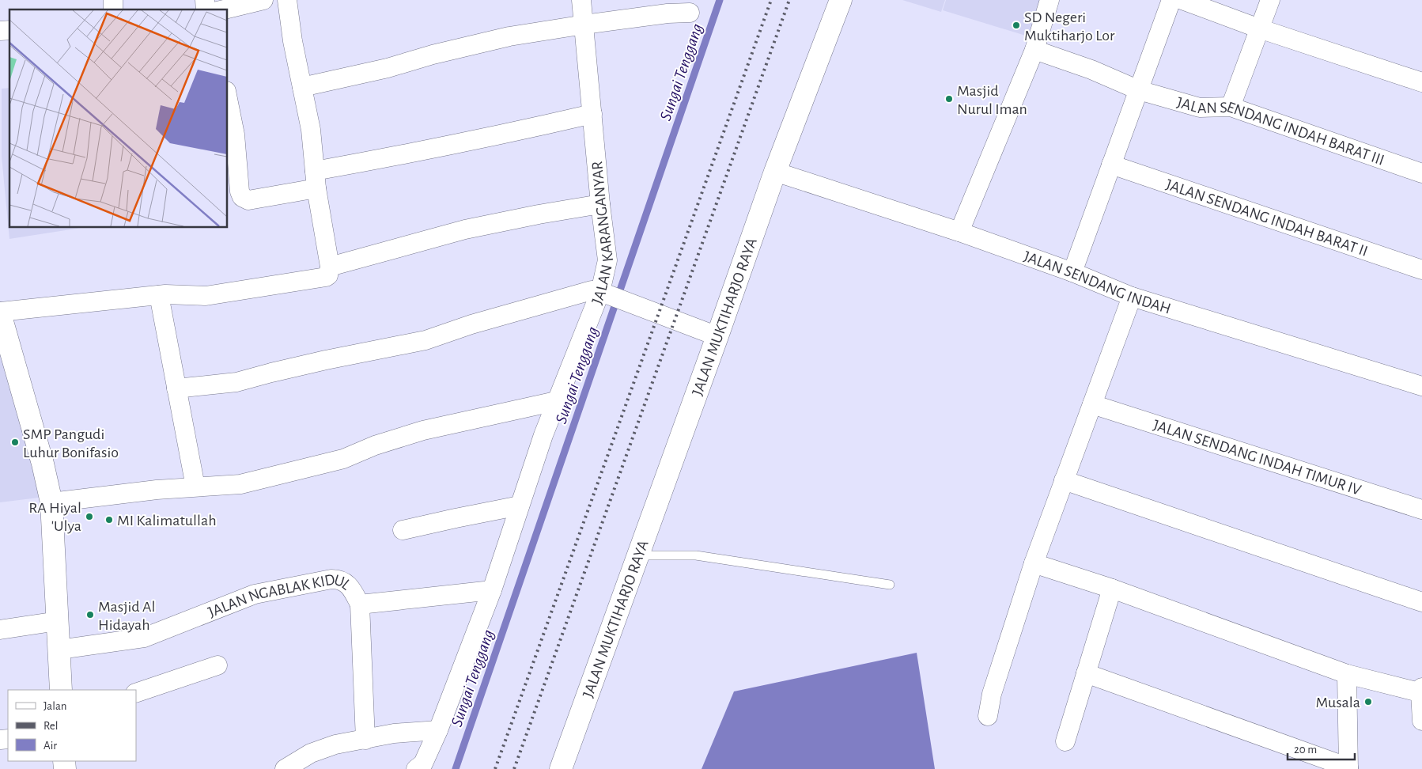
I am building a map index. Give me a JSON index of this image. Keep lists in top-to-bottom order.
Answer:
{
  "streets": {
    "street": [
      "JALAN SENDANG INDAH BARAT III",
      "JALAN SENDANG INDAH BARAT II",
      "JALAN KARANGANYAR",
      "JALAN SENDANG INDAH",
      "JALAN MUKTIHARJO RAYA",
      "JALAN SENDANG INDAH TIMUR IV",
      "JALAN NGABLAK KIDUL"
    ]
  },
  "crossings": [
    ["JALAN KARANGANYAR", "JALAN NGABLAK KIDUL"],
    ["JALAN SENDANG INDAH", "JALAN MUKTIHARJO RAYA"]
  ],
  "water": ["Sungai Tenggang"],
  "places": [
    "SD Negeri Muktiharjo Lor",
    "Masjid Nurul Iman",
    "SMP Pangudi Luhur Bonifasio",
    "RA Hiyal 'Ulya",
    "MI Kalimatullah",
    "Masjid Al Hidayah",
    "Musala"
  ],
  "legend": ["Jalan", "Rel", "Air"],
  "scale_bar": "20 m"
}
